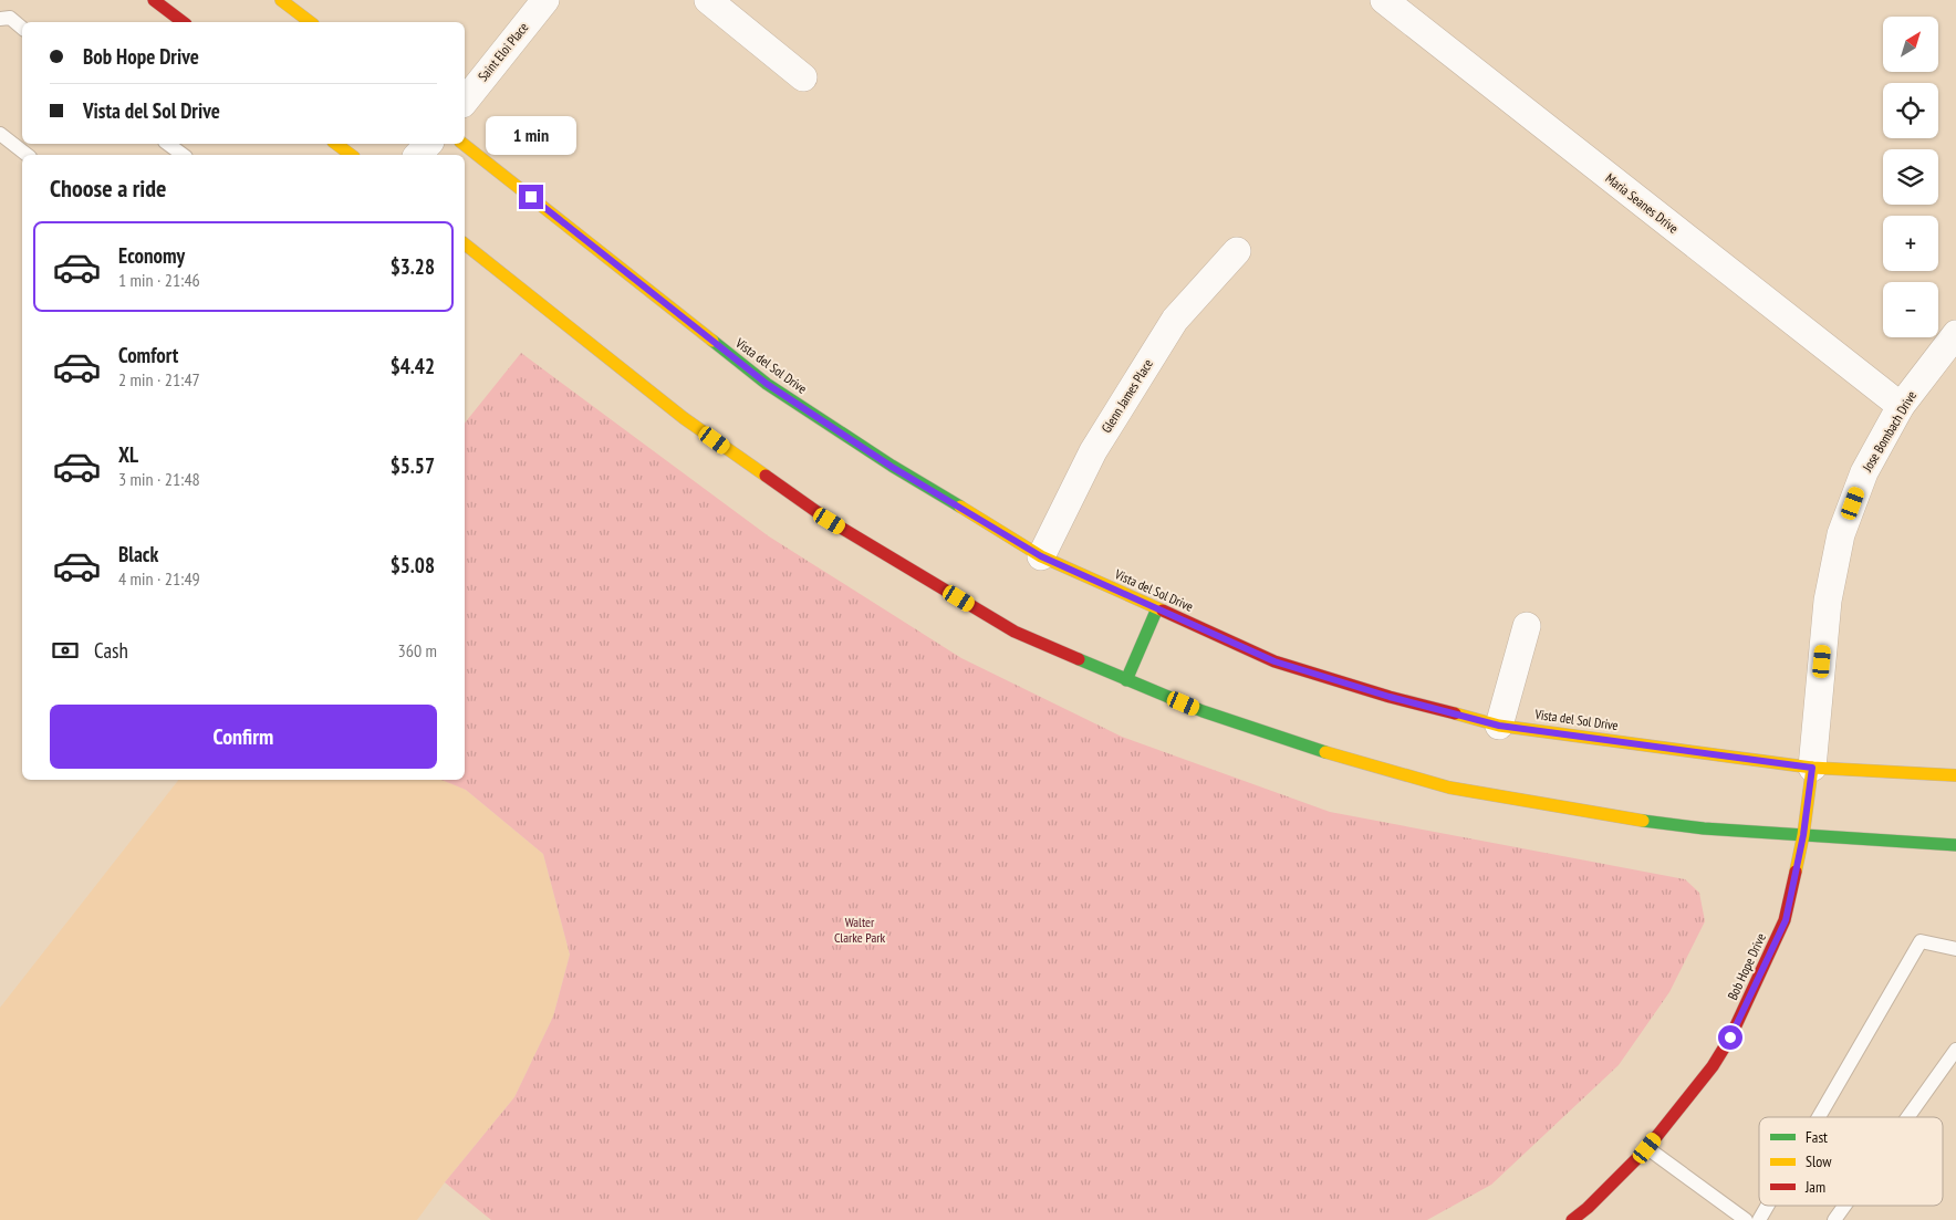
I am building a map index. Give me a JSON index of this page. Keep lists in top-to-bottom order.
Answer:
{
  "streets": {
    "main road": ["Vista del Sol Drive", "Bob Hope Drive"],
    "street": [
      "Saint Eloi Place",
      "Maria Seanes Drive",
      "Glenn James Place",
      "Jose Bombach Drive"
    ]
  },
  "crossings": [
    ["Maria Seanes Drive", "Jose Bombach Drive"],
    ["Vista del Sol Drive", "Glenn James Place"],
    ["Vista del Sol Drive", "Jose Bombach Drive"],
    ["Vista del Sol Drive", "Bob Hope Drive"],
    ["Jose Bombach Drive", "Bob Hope Drive"]
  ],
  "parks": ["Walter Clarke Park"],
  "legend": ["Fast", "Slow", "Jam"],
  "north": "top right",
  "page": {
    "map_buttons": ["+", "−"],
    "banner": ["Bob Hope Drive", "Vista del Sol Drive"],
    "bubble": "1 min",
    "heading": "Choose a ride",
    "list": [
      {
        "name": "Economy",
        "note": "1 min · 21:46",
        "value": "$3.28"
      },
      {
        "name": "Comfort",
        "note": "2 min · 21:47",
        "value": "$4.42"
      },
      {
        "name": "XL",
        "note": "3 min · 21:48",
        "value": "$5.57"
      },
      {
        "name": "Black",
        "note": "4 min · 21:49",
        "value": "$5.08"
      }
    ],
    "pay": ["Cash", "360 m"],
    "buttons": "Confirm"
  }
}
